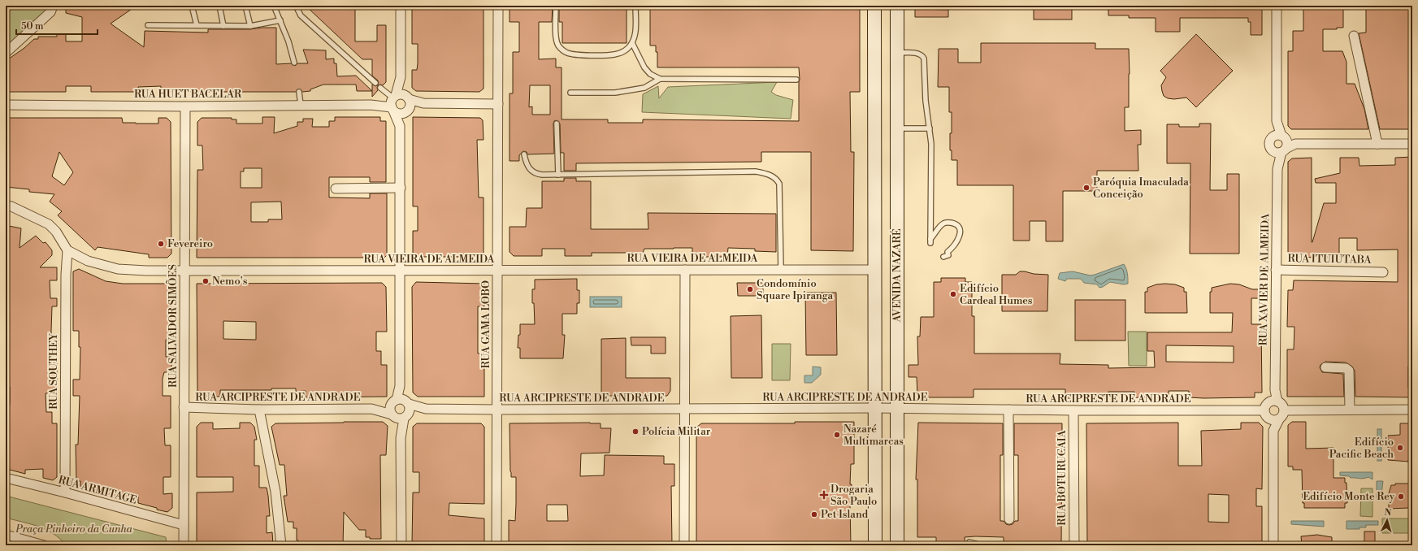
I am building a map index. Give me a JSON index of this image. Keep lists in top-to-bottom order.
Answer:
{
  "streets": {
    "main road": ["AVENIDA NAZARÉ"],
    "street": [
      "RUA HUET BACELAR",
      "RUA VIEIRA DE ALMEIDA",
      "RUA ITUIUTABA",
      "RUA XAVIER DE ALMEIDA",
      "RUA GAMA LOBO",
      "RUA SALVADOR SIMÕES",
      "RUA SOUTHEY",
      "RUA ARCIPRESTE DE ANDRADE",
      "RUA BOTURUCAIA",
      "RUA ARMITAGE"
    ]
  },
  "crossings": [
    ["RUA HUET BACELAR", "RUA GAMA LOBO"],
    ["RUA HUET BACELAR", "RUA SALVADOR SIMÕES"],
    ["RUA VIEIRA DE ALMEIDA", "RUA GAMA LOBO"],
    ["RUA VIEIRA DE ALMEIDA", "RUA SALVADOR SIMÕES"],
    ["RUA VIEIRA DE ALMEIDA", "RUA SOUTHEY"],
    ["RUA ITUIUTABA", "RUA XAVIER DE ALMEIDA"],
    ["AVENIDA NAZARÉ", "RUA ARCIPRESTE DE ANDRADE"],
    ["RUA XAVIER DE ALMEIDA", "RUA ARCIPRESTE DE ANDRADE"],
    ["RUA GAMA LOBO", "RUA ARCIPRESTE DE ANDRADE"],
    ["RUA SALVADOR SIMÕES", "RUA ARCIPRESTE DE ANDRADE"],
    ["RUA SALVADOR SIMÕES", "RUA ARMITAGE"],
    ["RUA SOUTHEY", "RUA ARMITAGE"],
    ["RUA ARCIPRESTE DE ANDRADE", "RUA BOTURUCAIA"]
  ],
  "parks": ["Praça Pinheiro da Cunha"],
  "places": {
    "other": [
      "Paróquia Imaculada Conceição",
      "Fevereiro",
      "Nemo's",
      "Condomínio Square Ipiranga",
      "Edifício Cardeal Humes",
      "Polícia Militar",
      "Nazaré Multimarcas",
      "Edifício Pacific Beach",
      "Edifício Monte Rey",
      "Pet Island"
    ],
    "health": ["Drogaria São Paulo"]
  },
  "scale_bar": "50 m",
  "north": "top"
}
